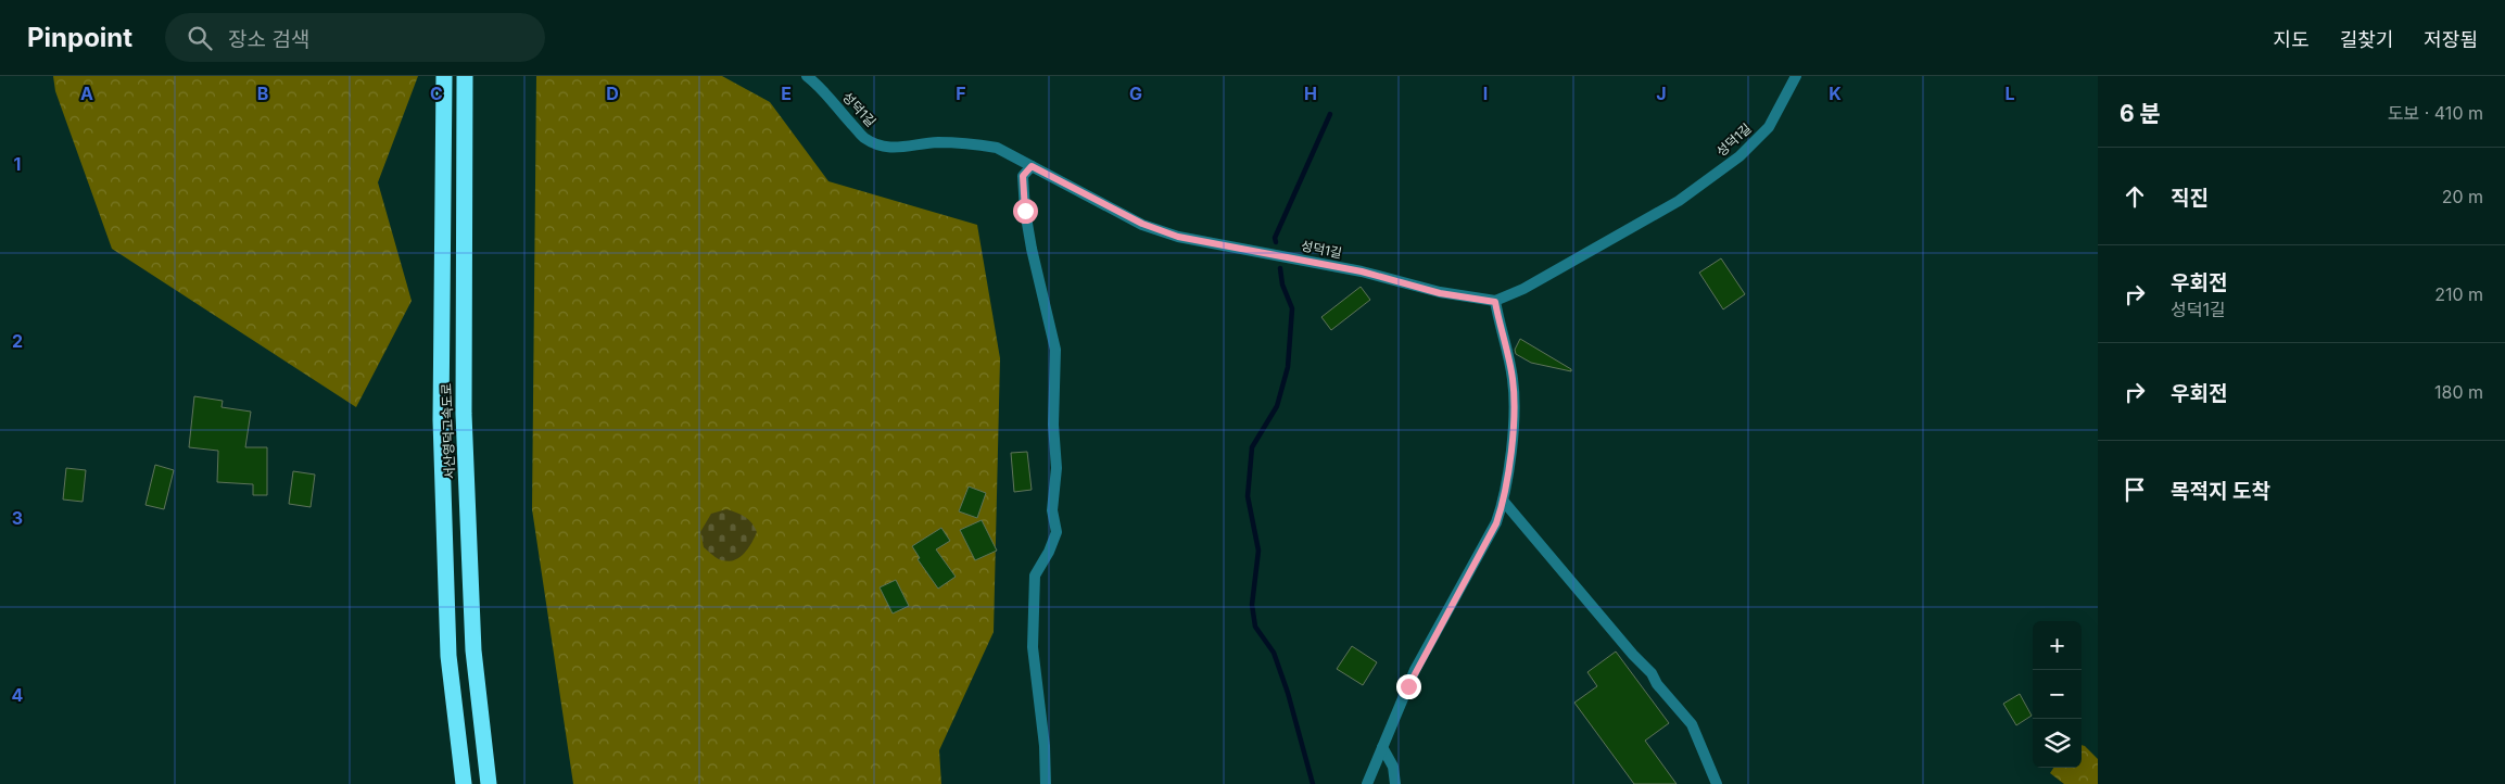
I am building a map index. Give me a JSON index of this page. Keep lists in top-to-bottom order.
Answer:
{
  "streets": {
    "highway": ["서산영덕고속도로"],
    "street": ["성덕1길"]
  },
  "page": {
    "header": "Pinpoint",
    "search": "장소 검색",
    "nav": ["지도", "길찾기", "저장됨"],
    "heading": ["6 분", "도보 · 410 m"],
    "list": [
      ["직진", "20 m"],
      ["우회전", "성덕1길", "210 m"],
      ["우회전", "180 m"],
      "목적지 도착"
    ],
    "map_buttons": ["+", "−"]
  },
  "grid": {
    "columns": [
      "A",
      "B",
      "C",
      "D",
      "E",
      "F",
      "G",
      "H",
      "I",
      "J",
      "K",
      "L"
    ],
    "rows": [
      "1",
      "2",
      "3",
      "4"
    ]
  }
}
